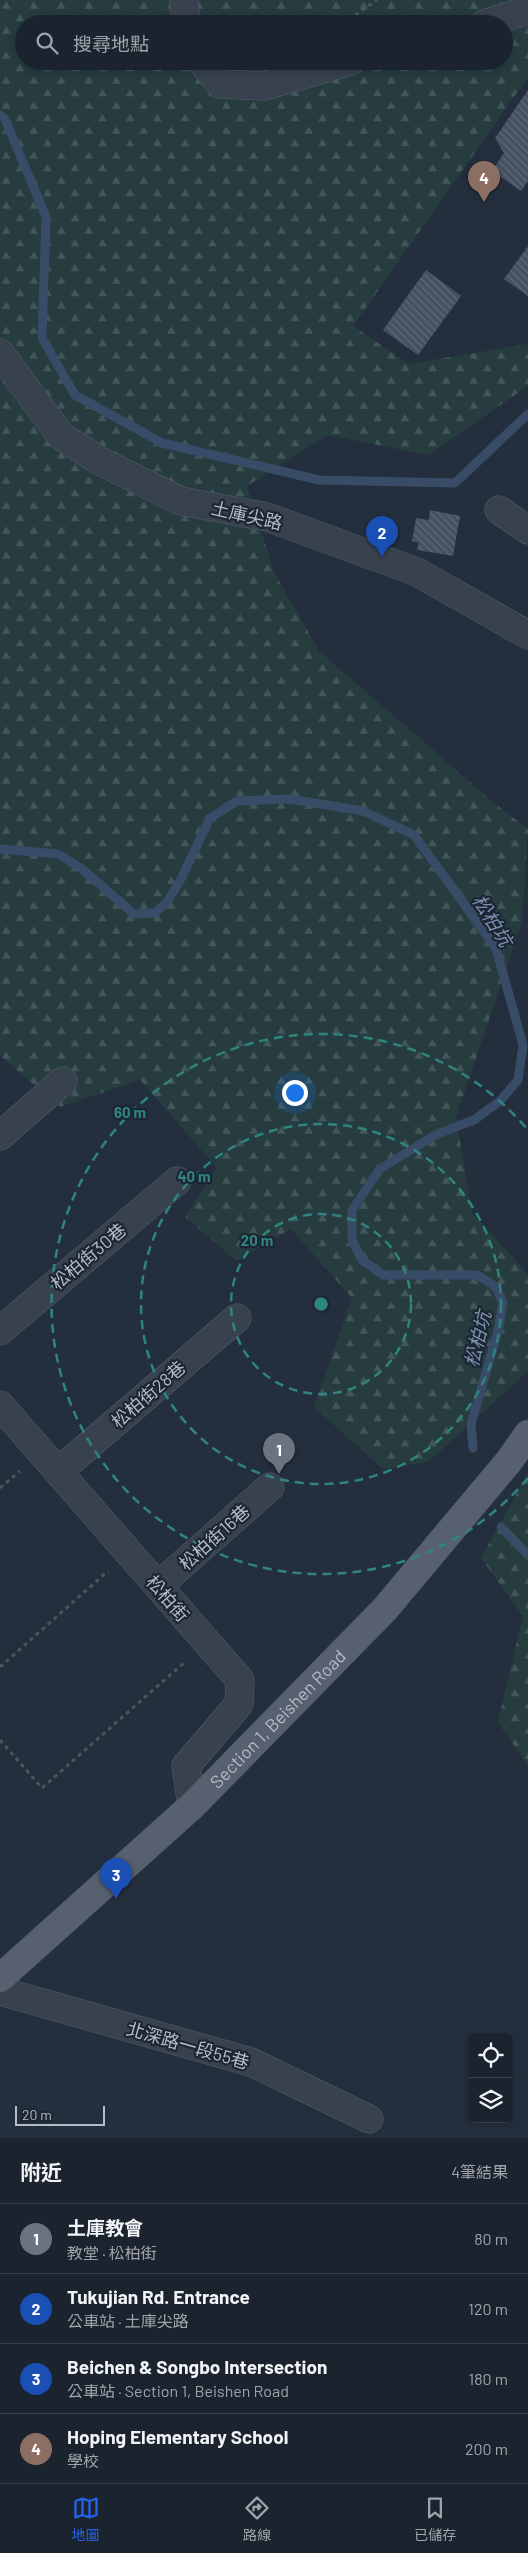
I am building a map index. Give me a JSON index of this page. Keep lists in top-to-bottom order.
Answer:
{
  "streets": {
    "main road": ["Section 1, Beishen Road"],
    "street": [
      "土庫尖路",
      "松柏街30巷",
      "松柏街28巷",
      "松柏街16巷",
      "松柏街",
      "北深路一段55巷"
    ]
  },
  "crossings": [
    ["松柏街28巷", "松柏街"],
    ["松柏街16巷", "松柏街"],
    ["松柏街", "Section 1, Beishen Road"]
  ],
  "water": ["松柏坑"],
  "scale_bar": "20 m",
  "page": {
    "search": "搜尋地點",
    "pins": [
      "4",
      "2",
      "1",
      "3"
    ],
    "scale": "20 m",
    "heading": ["附近", "4筆結果"],
    "list": [
      {
        "mark": "1",
        "name": "土庫教會",
        "note": "教堂 · 松柏街",
        "value": "80 m"
      },
      {
        "mark": "2",
        "name": "Tukujian Rd. Entrance",
        "note": "公車站 · 土庫尖路",
        "value": "120 m"
      },
      {
        "mark": "3",
        "name": "Beichen & Songbo Intersection",
        "note": "公車站 · Section 1, Beishen Road",
        "value": "180 m"
      },
      {
        "mark": "4",
        "name": "Hoping Elementary School",
        "note": "學校",
        "value": "200 m"
      }
    ],
    "nav": ["地圖", "路線", "已儲存"]
  },
  "rings": ["60 m", "40 m", "20 m"]
}
